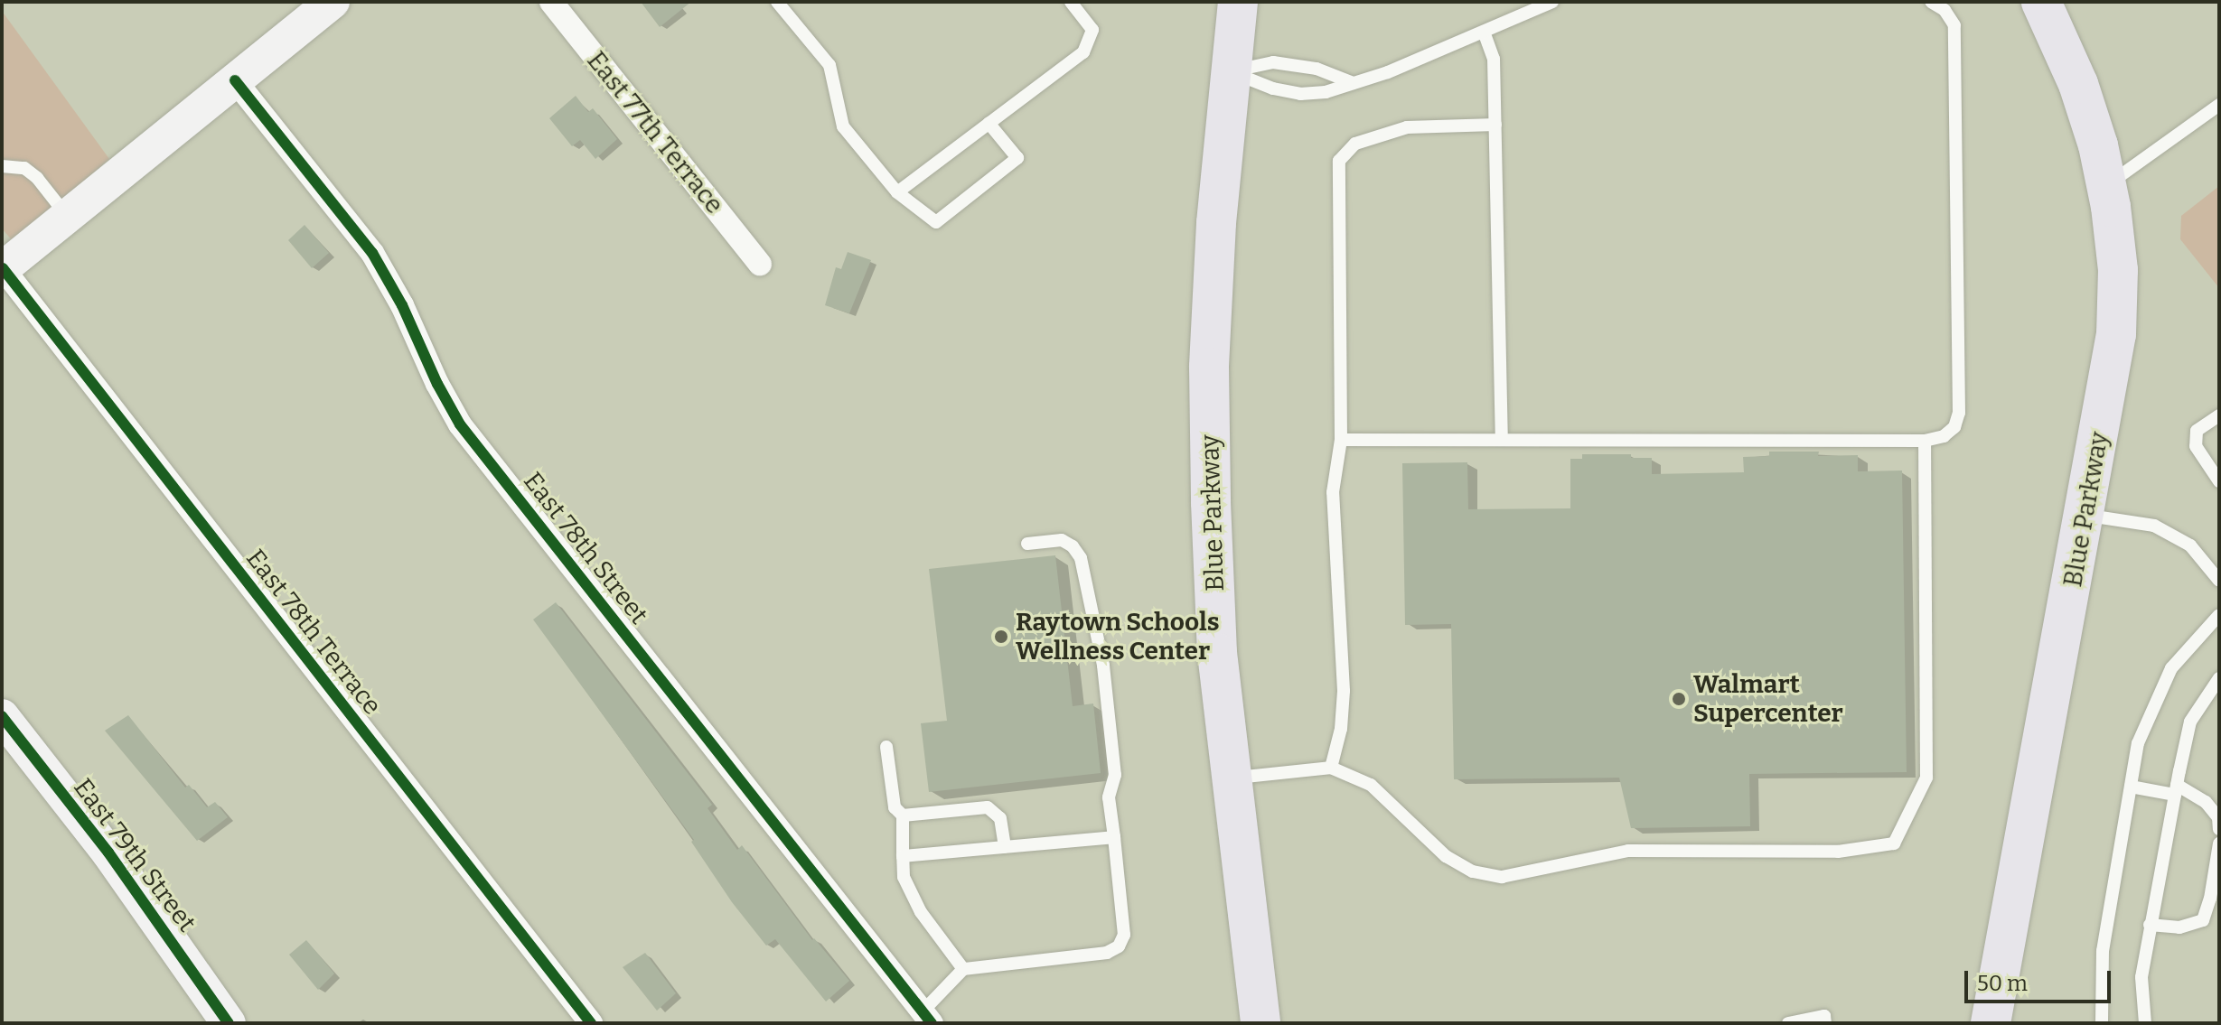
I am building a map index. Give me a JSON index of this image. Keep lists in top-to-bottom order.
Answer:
{
  "streets": {
    "highway": ["Blue Parkway"],
    "main road": ["East 79th Street"],
    "street": ["East 77th Terrace", "East 78th Street", "East 78th Terrace"]
  },
  "places": ["Raytown Schools Wellness Center", "Walmart Supercenter"],
  "scale_bar": "50 m"
}
